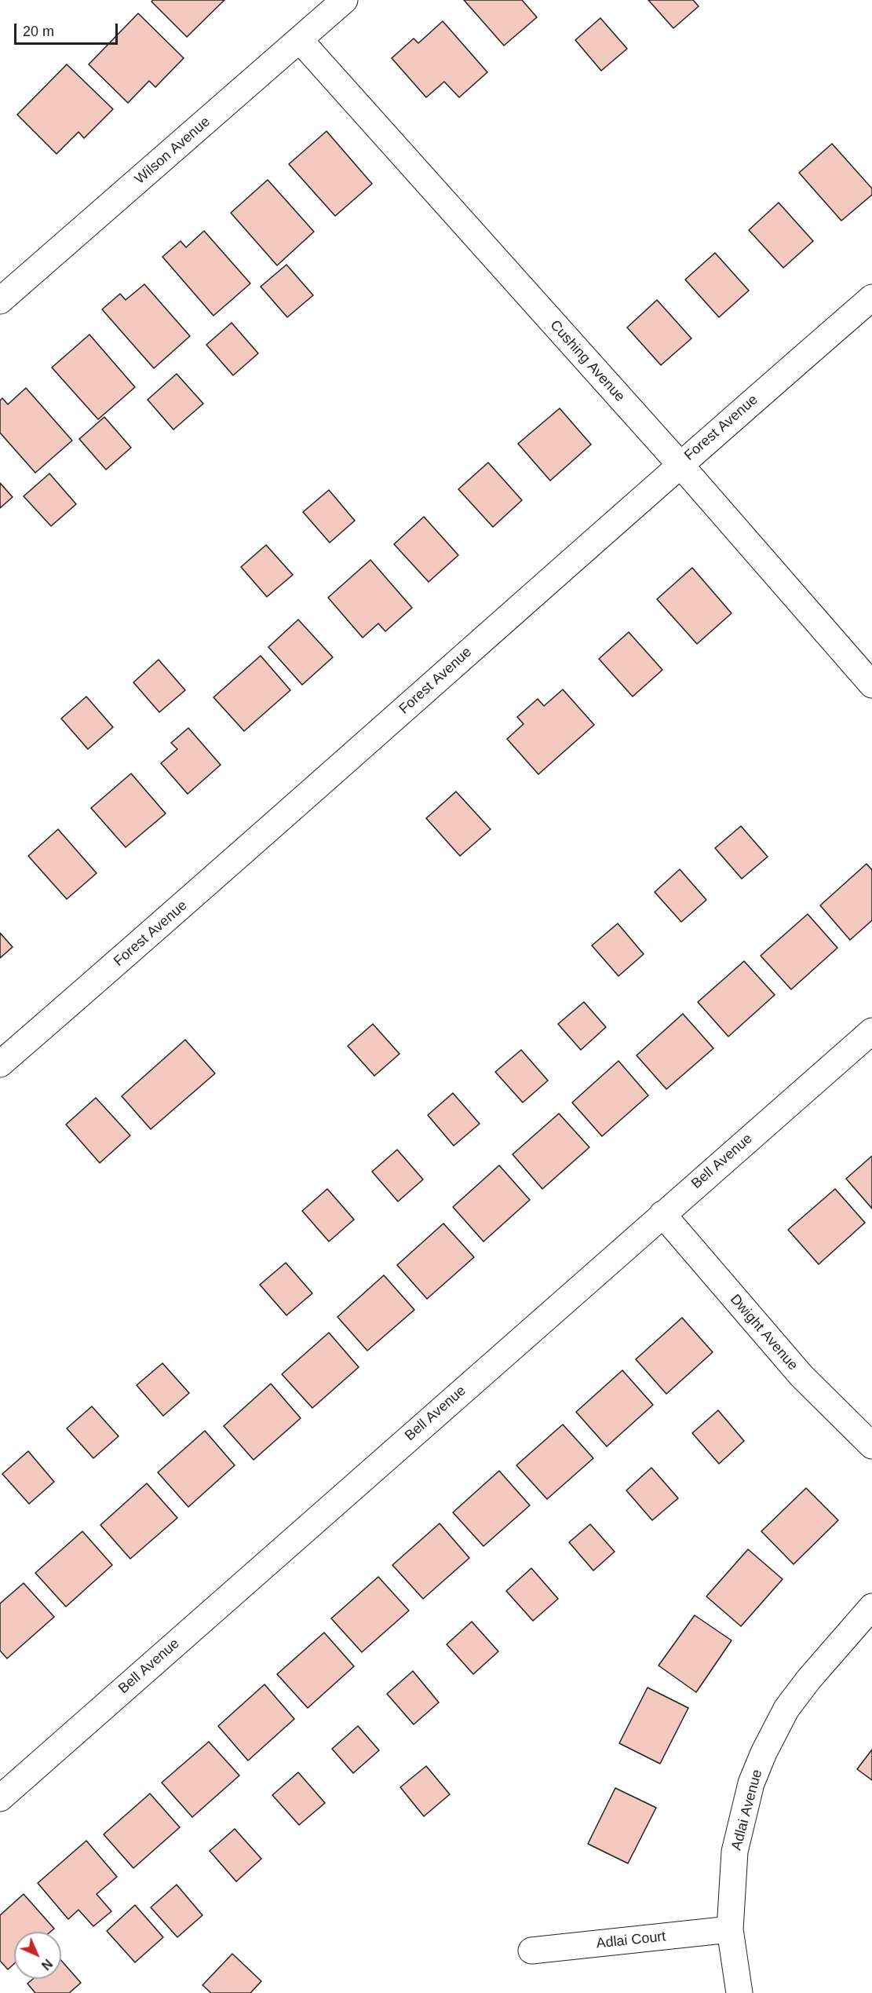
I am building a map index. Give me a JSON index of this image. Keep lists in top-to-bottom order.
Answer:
{
  "streets": {
    "street": [
      "Wilson Avenue",
      "Cushing Avenue",
      "Forest Avenue",
      "Bell Avenue",
      "Dwight Avenue",
      "Adlai Avenue",
      "Adlai Court"
    ]
  },
  "crossings": [
    ["Wilson Avenue", "Cushing Avenue"],
    ["Cushing Avenue", "Forest Avenue"],
    ["Bell Avenue", "Dwight Avenue"],
    ["Adlai Avenue", "Adlai Court"]
  ],
  "scale_bar": "20 m",
  "north": "bottom right"
}
